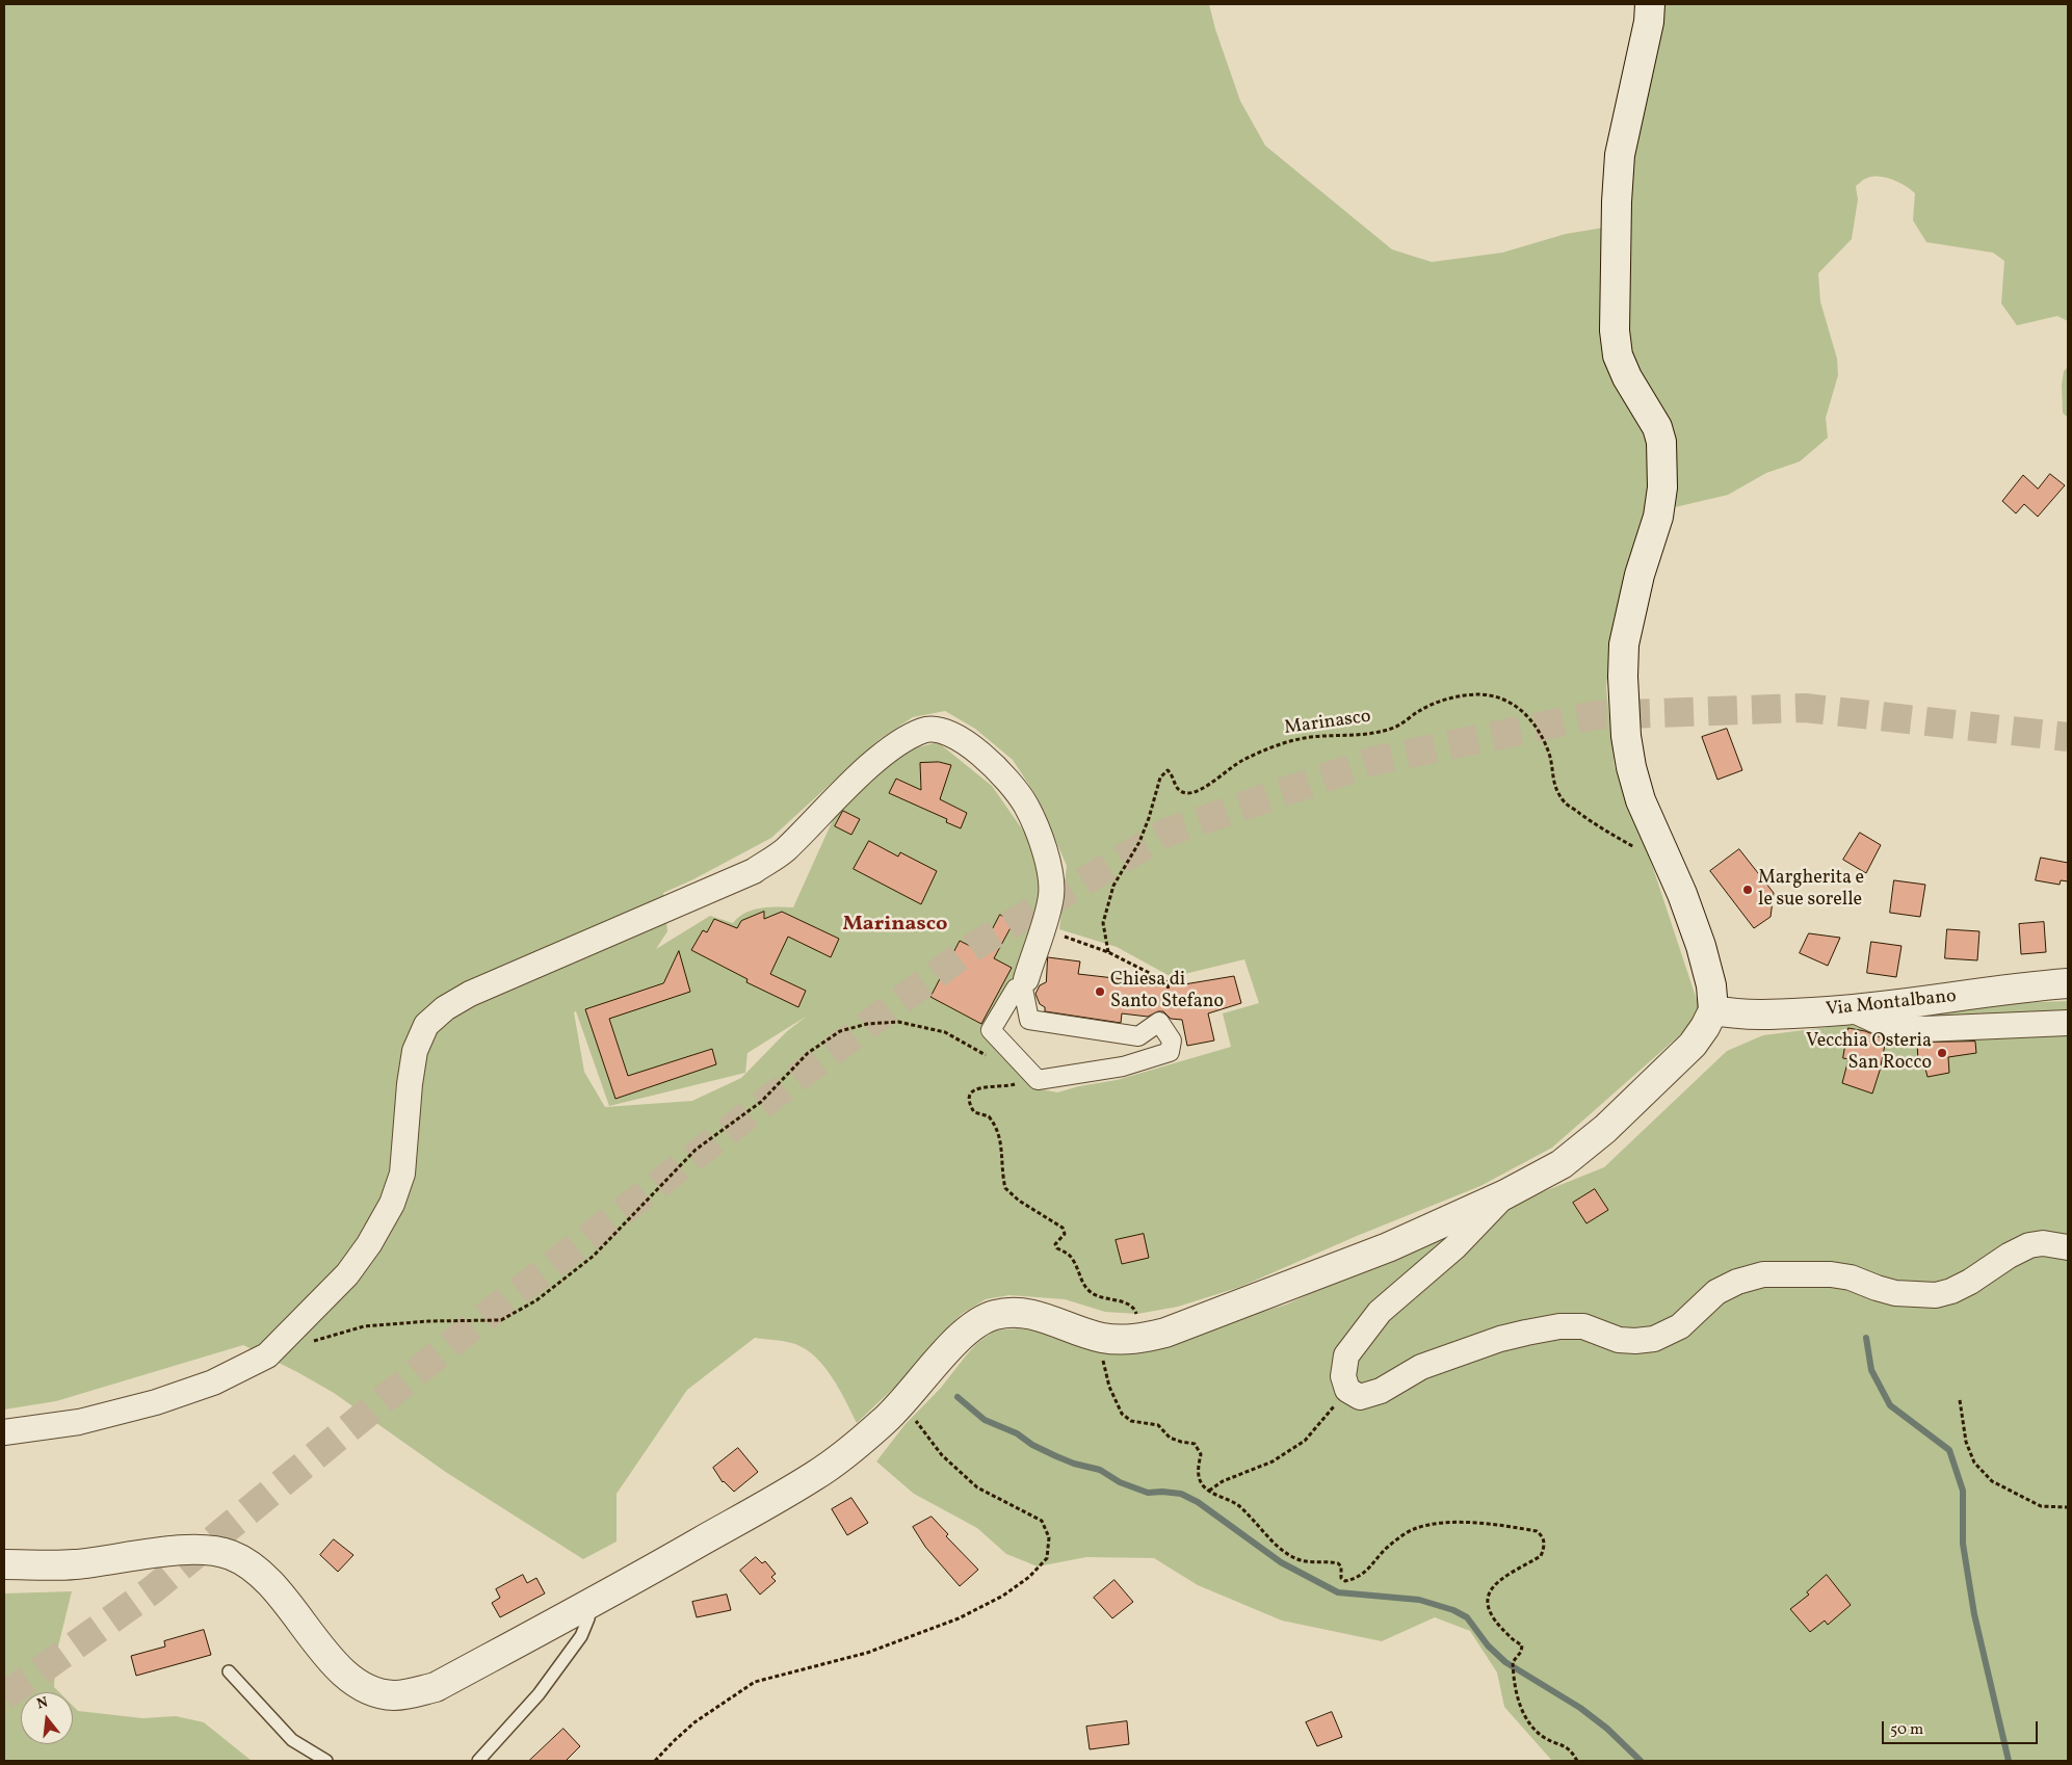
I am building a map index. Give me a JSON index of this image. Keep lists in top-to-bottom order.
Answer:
{
  "streets": {
    "street": ["Via Montalbano"],
    "path": ["Marinasco"]
  },
  "districts": ["Marinasco"],
  "places": ["Margherita e le sue sorelle", "Chiesa di Santo Stefano", "Vecchia Osteria San Rocco"],
  "scale_bar": "50 m",
  "north": "top"
}
